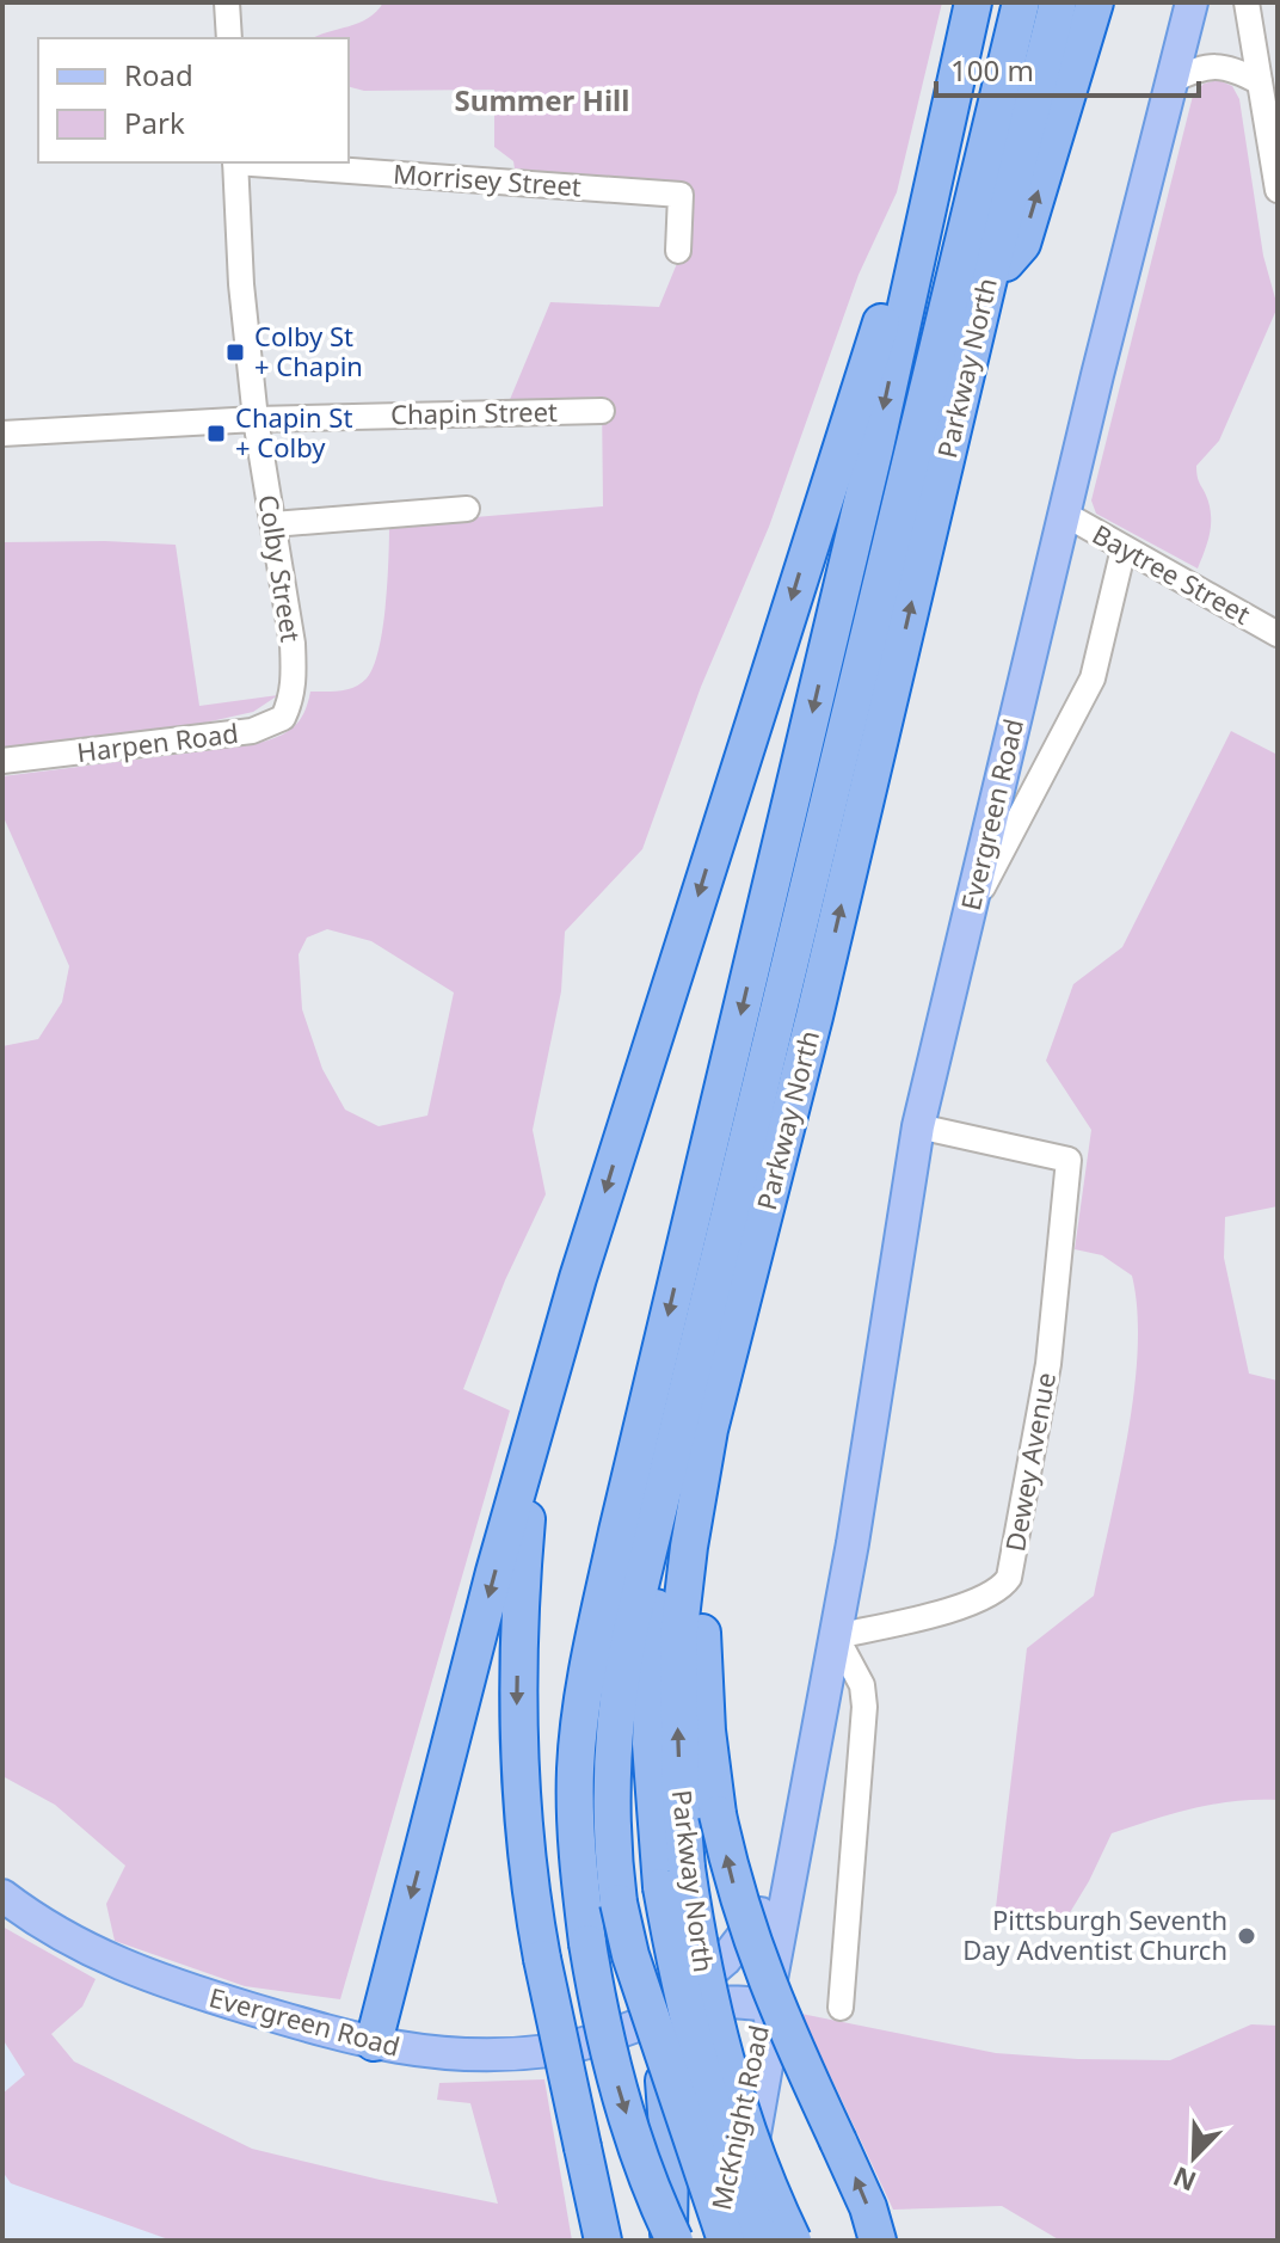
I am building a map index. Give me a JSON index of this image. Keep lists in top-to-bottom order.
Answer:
{
  "streets": {
    "highway": ["Parkway North"],
    "main road": ["Evergreen Road", "McKnight Road"],
    "street": [
      "Morrisey Street",
      "Chapin Street",
      "Colby Street",
      "Baytree Street",
      "Harpen Road",
      "Dewey Avenue"
    ]
  },
  "crossings": [
    ["Chapin Street", "Colby Street"],
    ["Colby Street", "Harpen Road"],
    ["Baytree Street", "Evergreen Road"],
    ["Evergreen Road", "Dewey Avenue"],
    ["Evergreen Road", "McKnight Road"]
  ],
  "districts": ["Summer Hill"],
  "places": {
    "transit": ["Colby St + Chapin", "Chapin St + Colby"],
    "other": ["Pittsburgh Seventh Day Adventist Church"]
  },
  "legend": ["Road", "Park"],
  "scale_bar": "100 m",
  "north": "bottom left"
}
